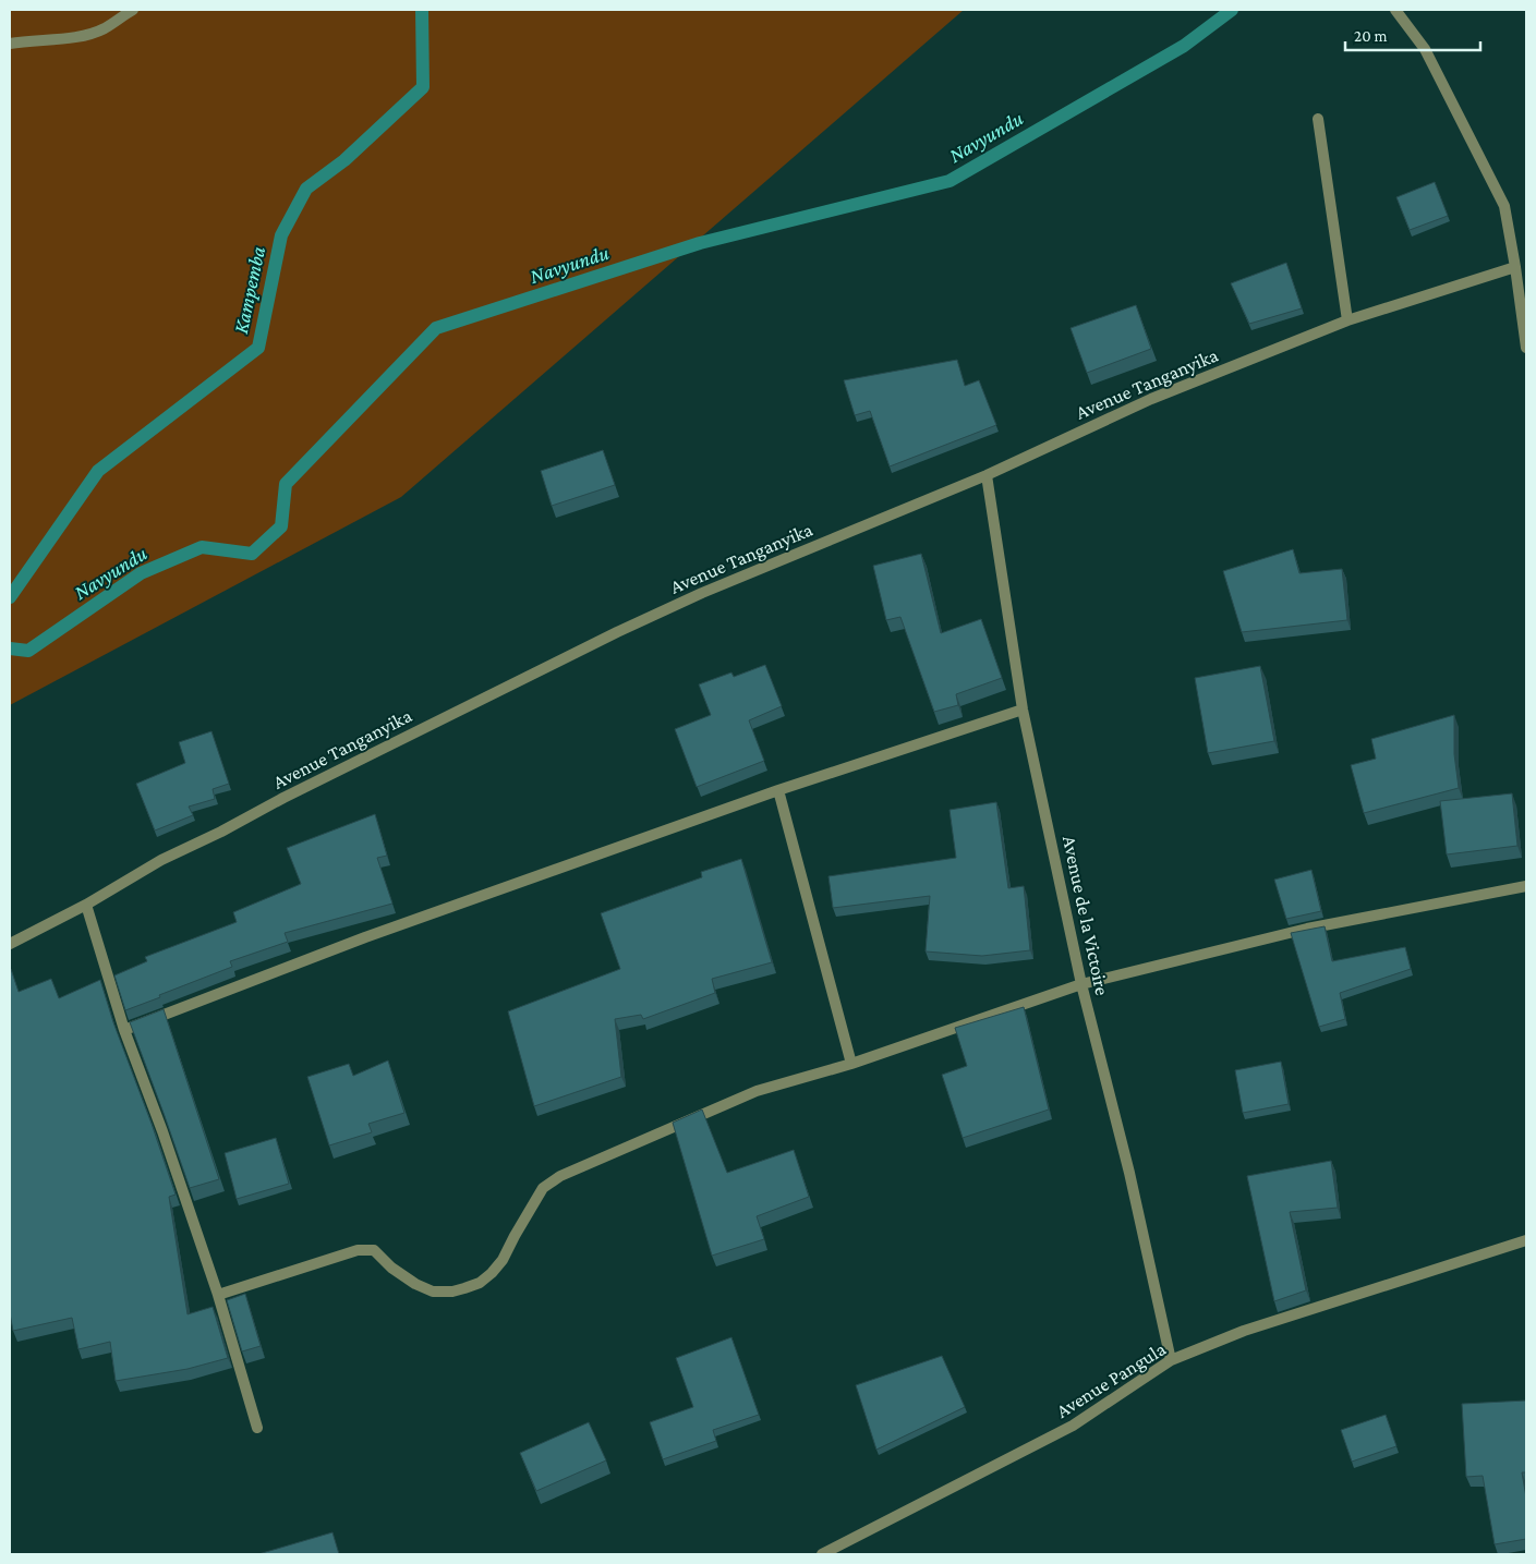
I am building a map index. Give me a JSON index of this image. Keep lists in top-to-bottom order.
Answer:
{
  "streets": {
    "street": ["Avenue Tanganyika", "Avenue de la Victoire", "Avenue Pangula"]
  },
  "crossings": [
    ["Avenue Tanganyika", "Avenue de la Victoire"],
    ["Avenue de la Victoire", "Avenue Pangula"]
  ],
  "water": ["Navyundu", "Kampemba"],
  "scale_bar": "20 m"
}
